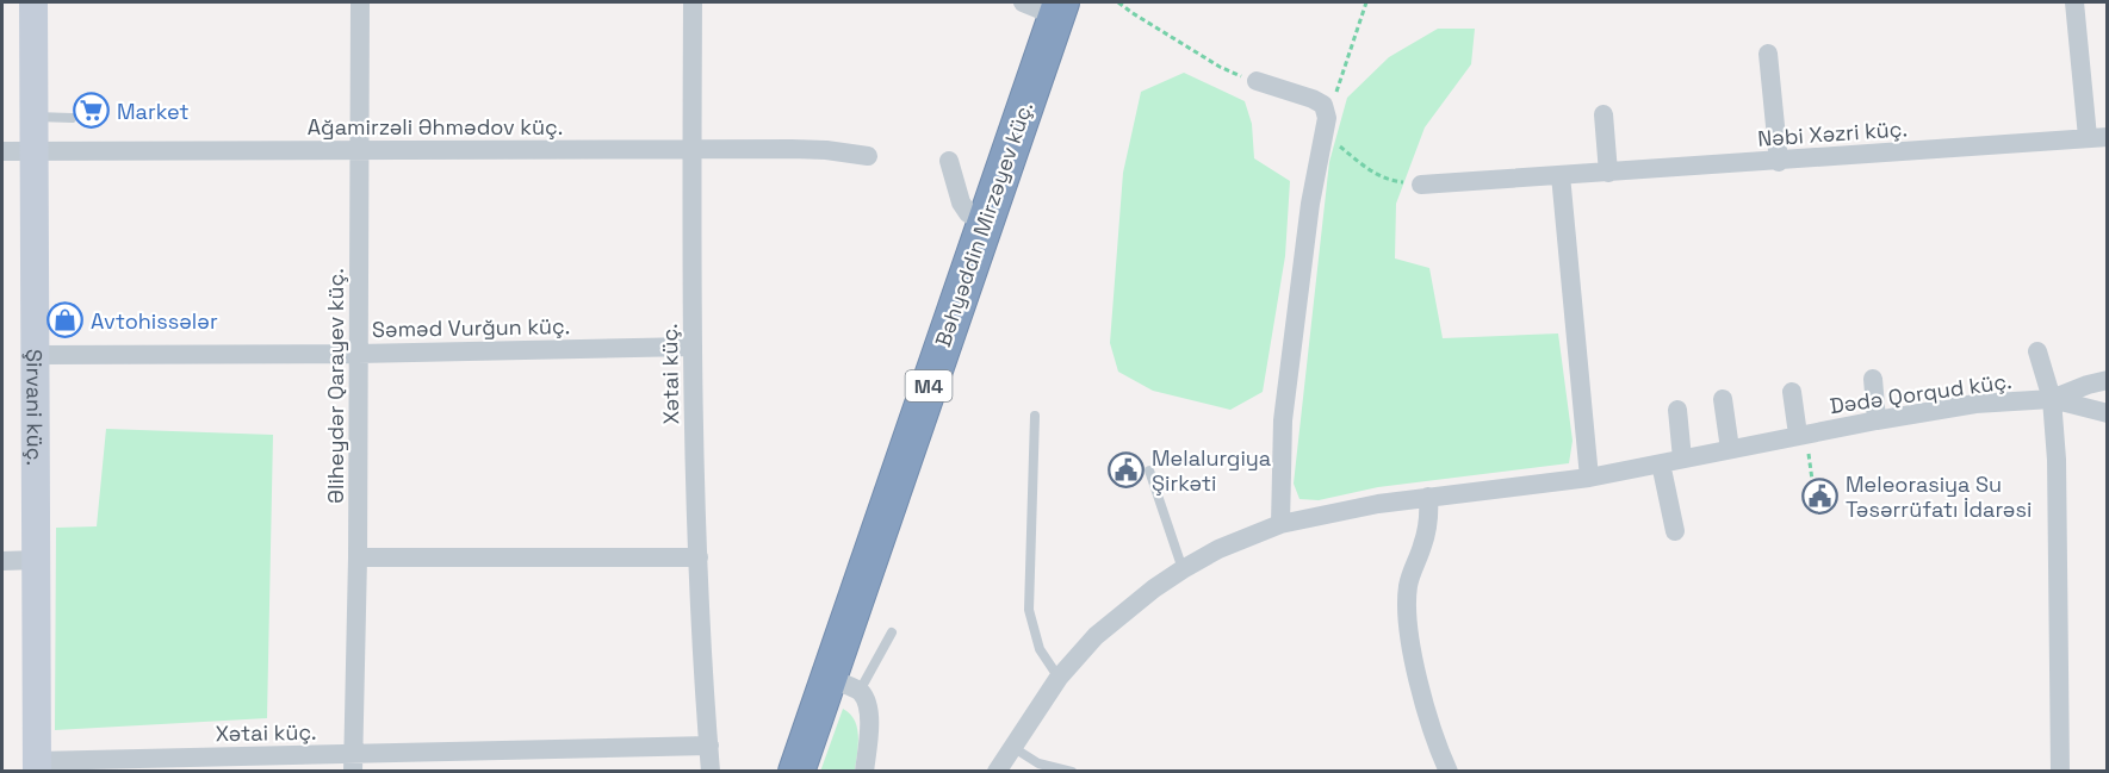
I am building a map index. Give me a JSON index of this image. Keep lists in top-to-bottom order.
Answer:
{
  "streets": {
    "highway": ["Bəhyəddin Mirzəyev küç.", "M4"],
    "main road": ["Şirvani küç."],
    "street": [
      "Ağamirzəli Əhmədov küç.",
      "Nəbi Xəzri küç.",
      "Səməd Vurğun küç.",
      "Xətai küç.",
      "Əliheydər Qarayev küç.",
      "Dədə Qorqud küç."
    ]
  },
  "crossings": [
    ["Ağamirzəli Əhmədov küç.", "Xətai küç."],
    ["Ağamirzəli Əhmədov küç.", "Əliheydər Qarayev küç."],
    ["Ağamirzəli Əhmədov küç.", "Şirvani küç."],
    ["Səməd Vurğun küç.", "Xətai küç."],
    ["Səməd Vurğun küç.", "Əliheydər Qarayev küç."],
    ["Səməd Vurğun küç.", "Şirvani küç."],
    ["Xətai küç.", "Əliheydər Qarayev küç."],
    ["Xətai küç.", "Şirvani küç."]
  ],
  "places": {
    "supermarket": ["Market"],
    "shop": ["Avtohissələr"],
    "public building": ["Melalurgiya Şirkəti", "Meleorasiya Su Təsərrüfatı İdarəsi"]
  }
}
